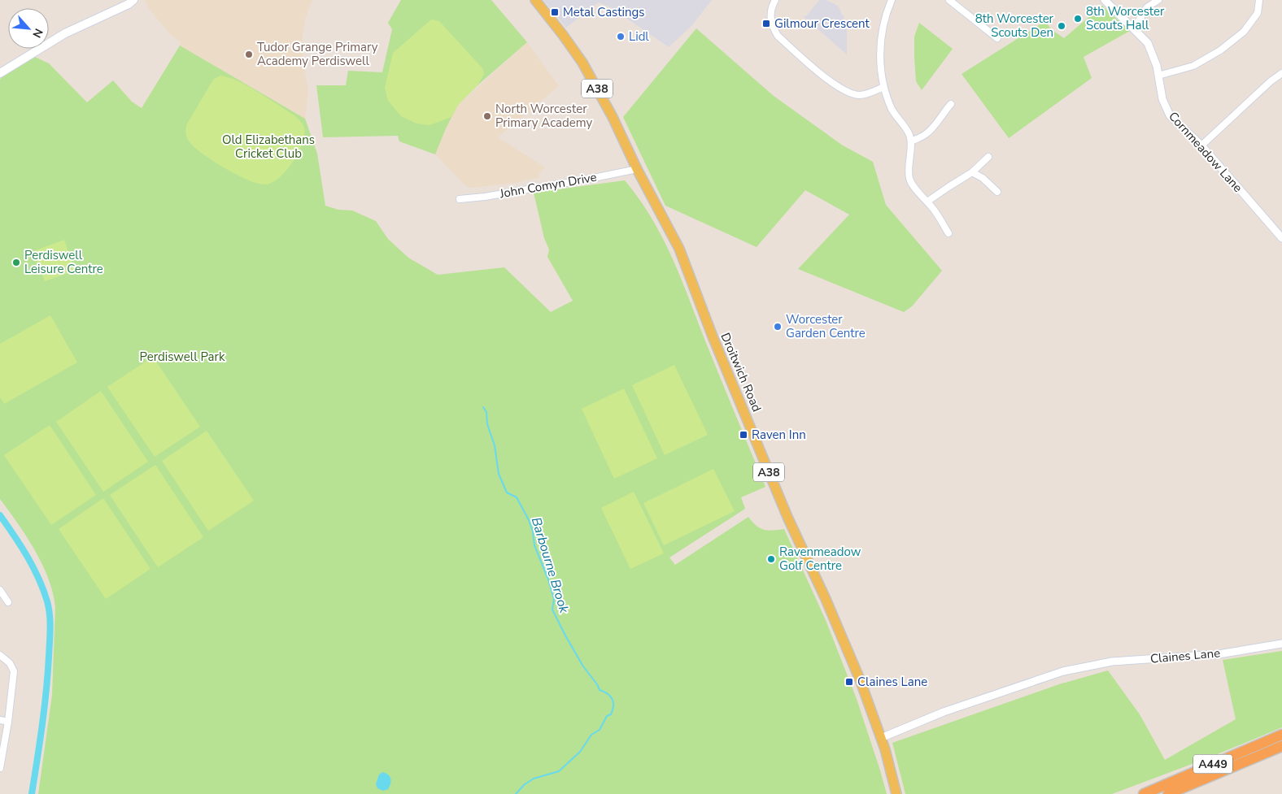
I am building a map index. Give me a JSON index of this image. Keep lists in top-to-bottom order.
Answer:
{
  "streets": {
    "highway": ["A449"],
    "main road": ["A38", "Droitwich Road"],
    "street": ["Cornmeadow Lane", "John Comyn Drive", "Claines Lane"]
  },
  "crossings": [
    ["John Comyn Drive", "Droitwich Road"],
    ["Droitwich Road", "Claines Lane"]
  ],
  "water": ["Barbourne Brook"],
  "parks": ["Old Elizabethans Cricket Club", "Perdiswell Park"],
  "places": {
    "transit": [
      "Metal Castings",
      "Gilmour Crescent",
      "Raven Inn",
      "Claines Lane"
    ],
    "other": [
      "8th Worcester Scouts Hall",
      "8th Worcester Scouts Den",
      "Lidl",
      "Tudor Grange Primary Academy Perdiswell",
      "North Worcester Primary Academy",
      "Perdiswell Leisure Centre",
      "Worcester Garden Centre",
      "Ravenmeadow Golf Centre"
    ]
  },
  "north": "bottom right"
}
